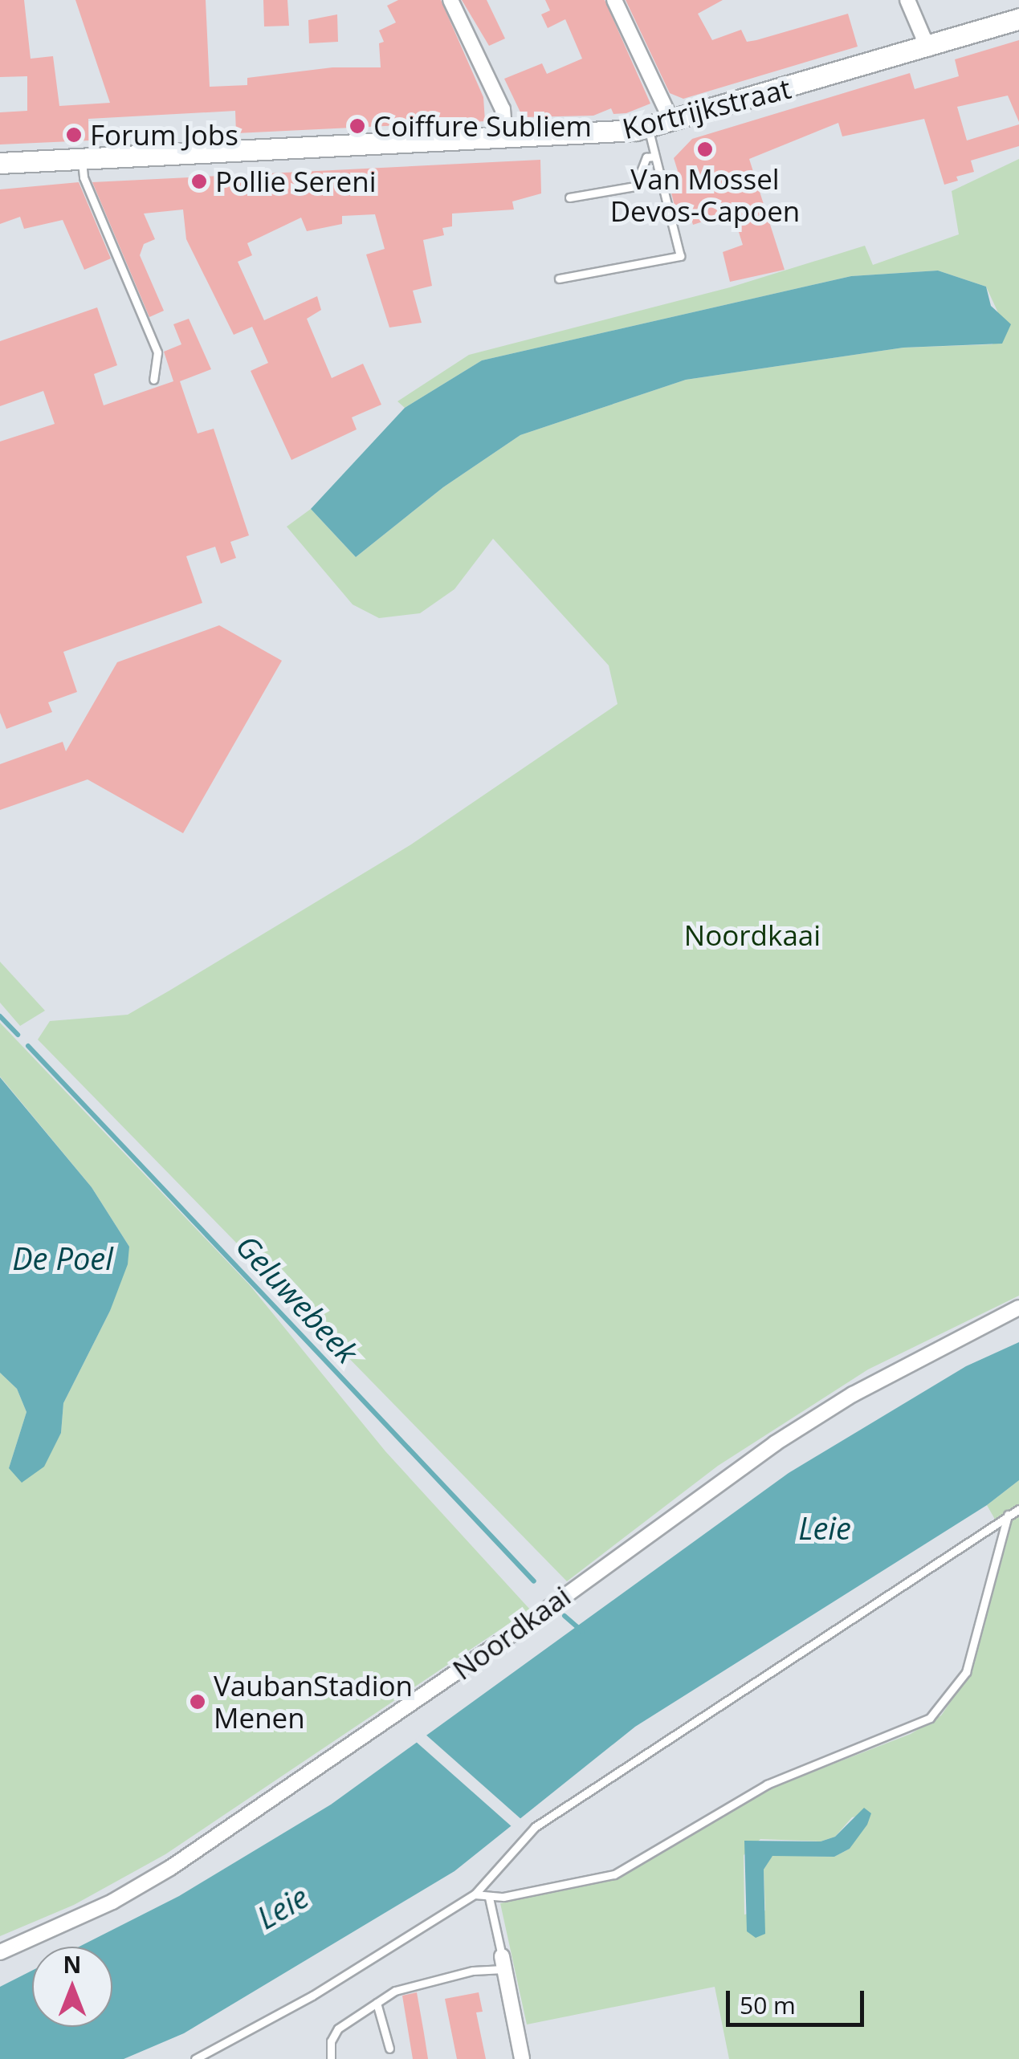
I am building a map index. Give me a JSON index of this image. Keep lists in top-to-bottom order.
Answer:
{
  "streets": {
    "street": ["Kortrijkstraat", "Noordkaai"]
  },
  "water": ["De Poel", "Geluwebeek", "Leie"],
  "parks": ["Noordkaai"],
  "places": [
    "Coiffure Subliem",
    "Forum Jobs",
    "Van Mossel Devos-Capoen",
    "Pollie Sereni",
    "VaubanStadion Menen"
  ],
  "scale_bar": "50 m",
  "north": "top"
}
